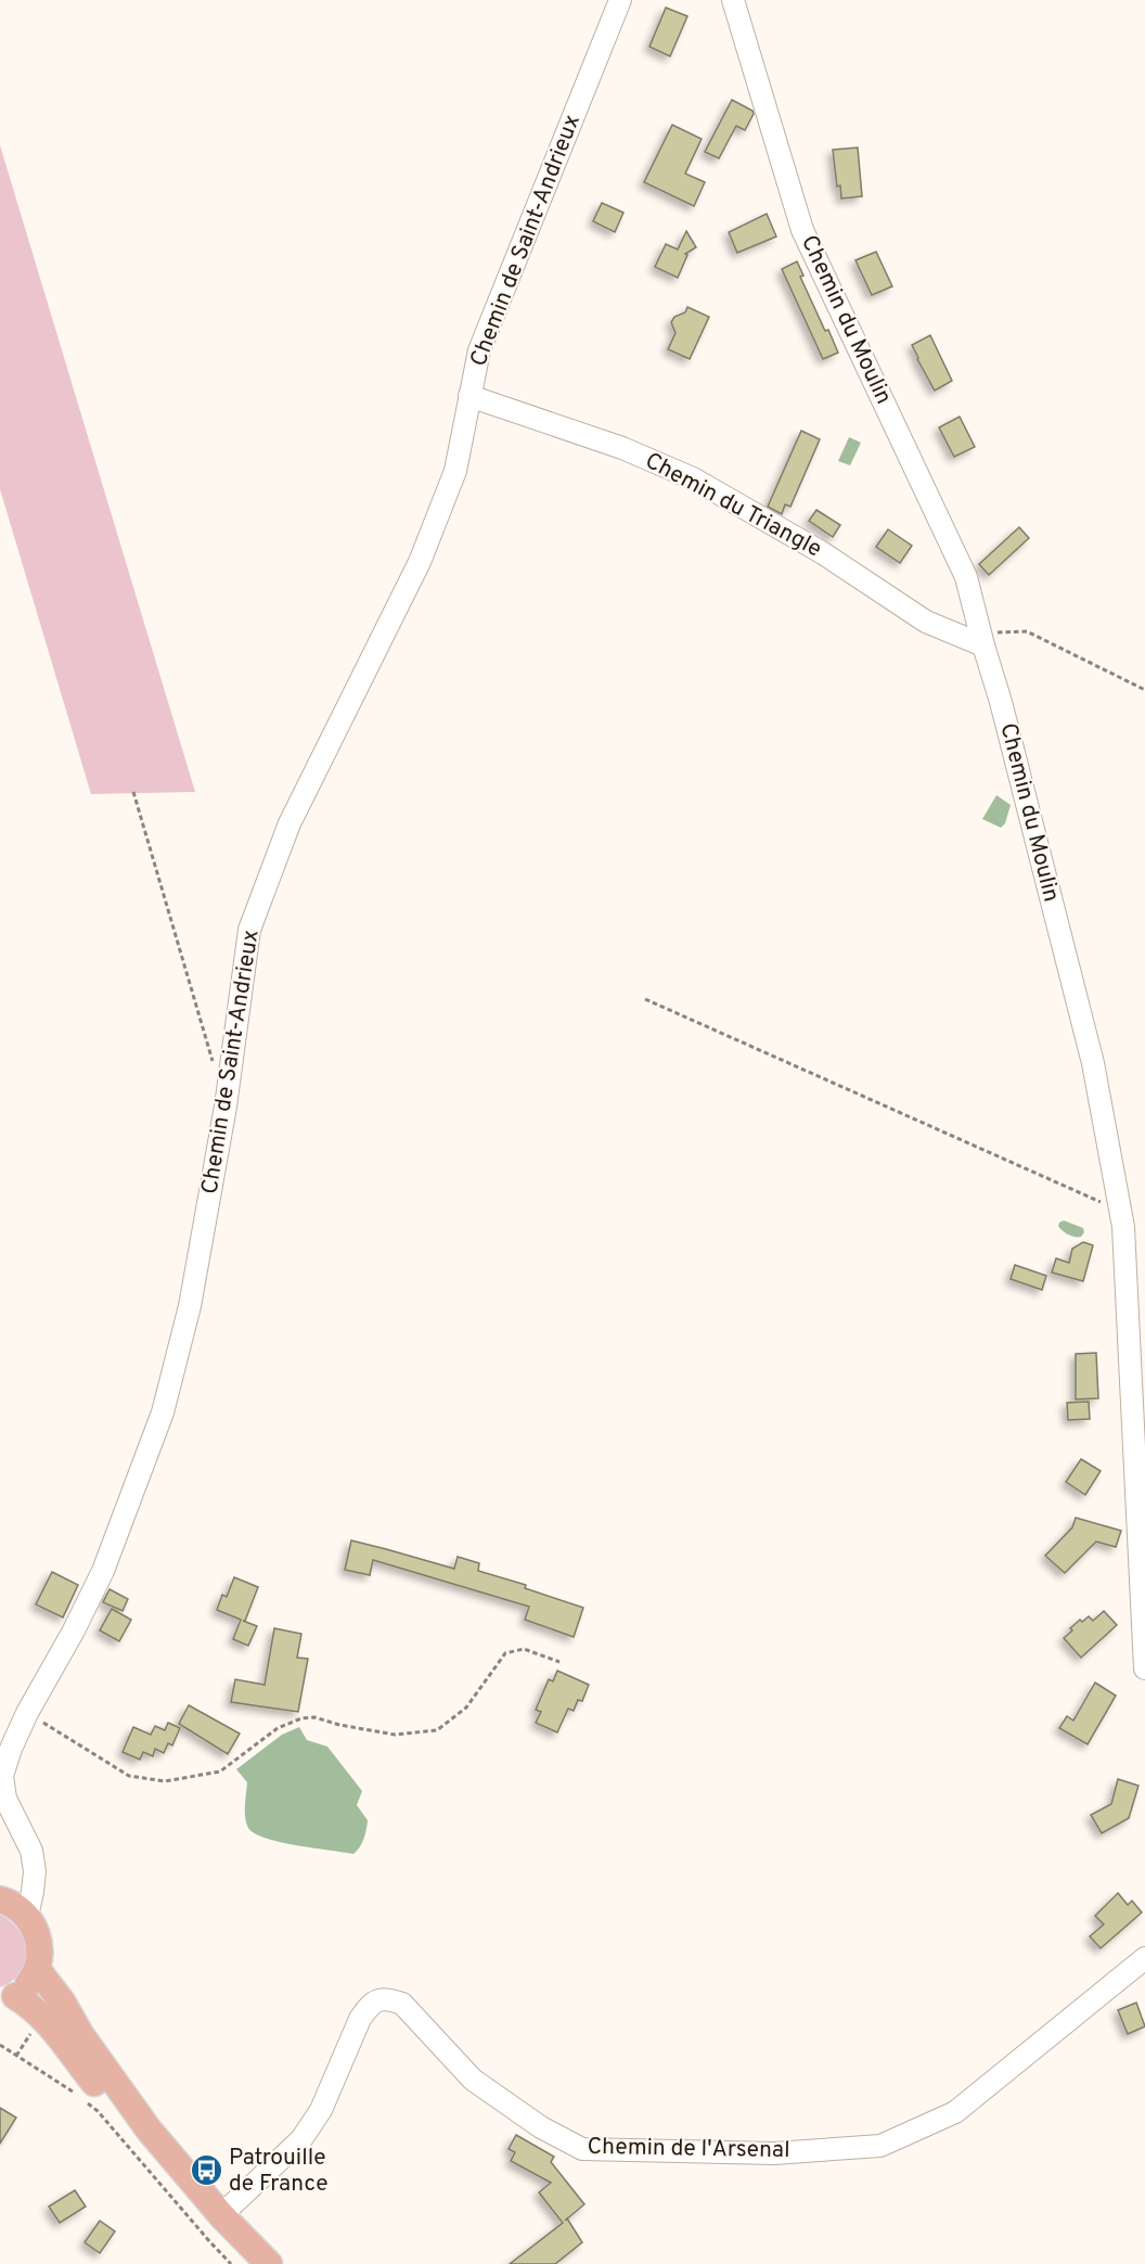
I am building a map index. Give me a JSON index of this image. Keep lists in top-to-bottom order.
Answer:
{
  "streets": {
    "street": [
      "Chemin de Saint-Andrieux",
      "Chemin du Moulin",
      "Chemin du Triangle",
      "Chemin de l'Arsenal"
    ]
  },
  "crossings": [
    ["Chemin de Saint-Andrieux", "Chemin du Triangle"],
    ["Chemin du Moulin", "Chemin du Triangle"]
  ],
  "places": {
    "bus stop": ["Patrouille de France"]
  }
}
